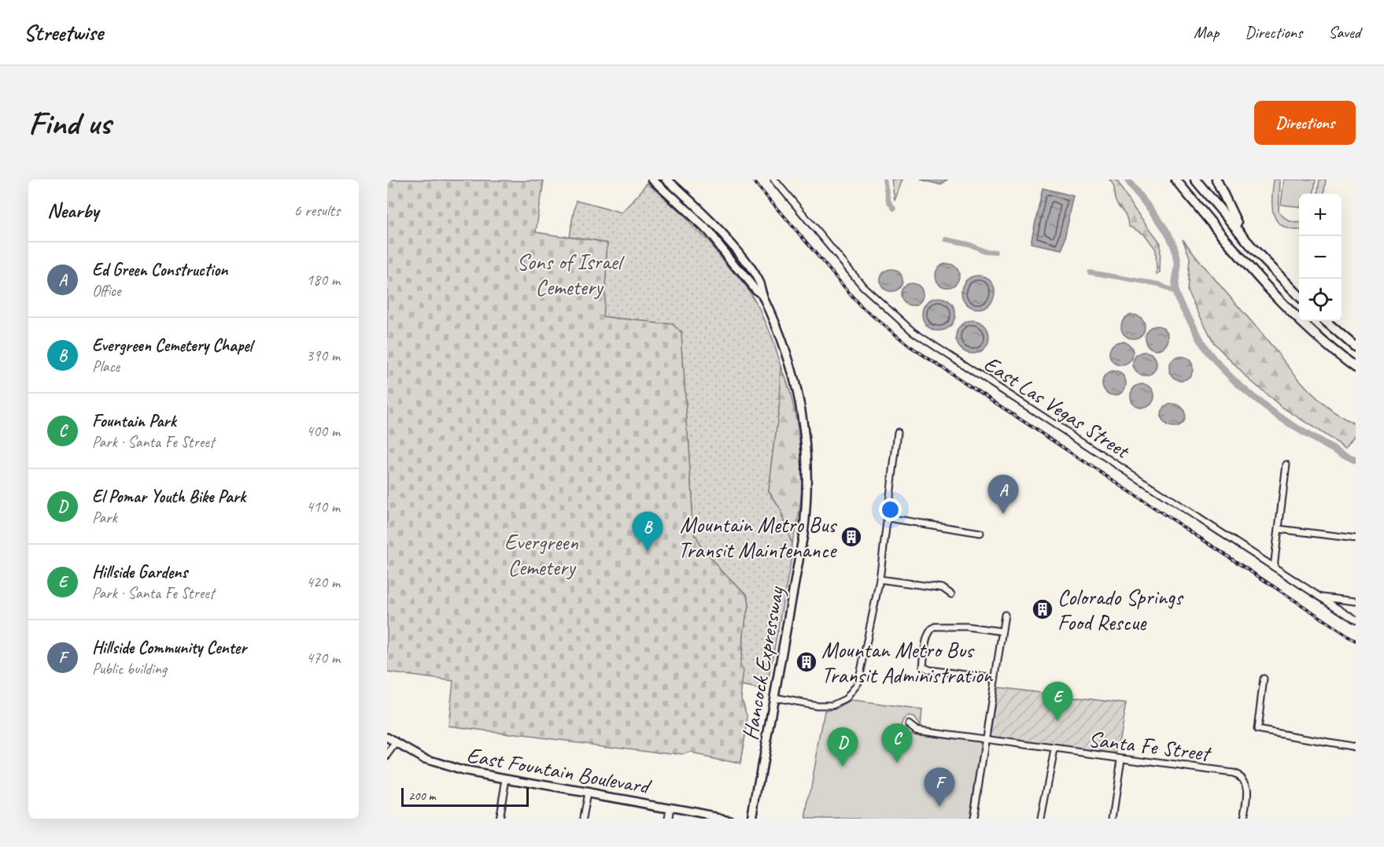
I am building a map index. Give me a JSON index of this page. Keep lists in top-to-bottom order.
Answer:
{
  "streets": {
    "main road": ["Hancock Expressway", "East Fountain Boulevard"],
    "street": ["East Las Vegas Street", "Santa Fe Street"]
  },
  "parks": ["Sons of Israel Cemetery", "Evergreen Cemetery"],
  "places": {
    "building": ["Mountain Metro Bus Transit Maintenance", "Colorado Springs Food Rescue", "Mountan Metro Bus Transit Administration"]
  },
  "scale_bar": "200 m",
  "page": {
    "header": "Streetwise",
    "nav": ["Map", "Directions", "Saved"],
    "buttons": "Directions",
    "title": "Find us",
    "heading": ["Nearby", "6 results"],
    "map_buttons": ["+", "−"],
    "list": [
      {
        "mark": "A",
        "name": "Ed Green Construction",
        "note": "Office",
        "value": "180 m"
      },
      {
        "mark": "B",
        "name": "Evergreen Cemetery Chapel",
        "note": "Place",
        "value": "390 m"
      },
      {
        "mark": "C",
        "name": "Fountain Park",
        "note": "Park · Santa Fe Street",
        "value": "400 m"
      },
      {
        "mark": "D",
        "name": "El Pomar Youth Bike Park",
        "note": "Park",
        "value": "410 m"
      },
      {
        "mark": "E",
        "name": "Hillside Gardens",
        "note": "Park · Santa Fe Street",
        "value": "420 m"
      },
      {
        "mark": "F",
        "name": "Hillside Community Center",
        "note": "Public building",
        "value": "470 m"
      }
    ],
    "pins": [
      "A",
      "B",
      "E",
      "C",
      "D",
      "F"
    ],
    "scale": "200 m"
  }
}
